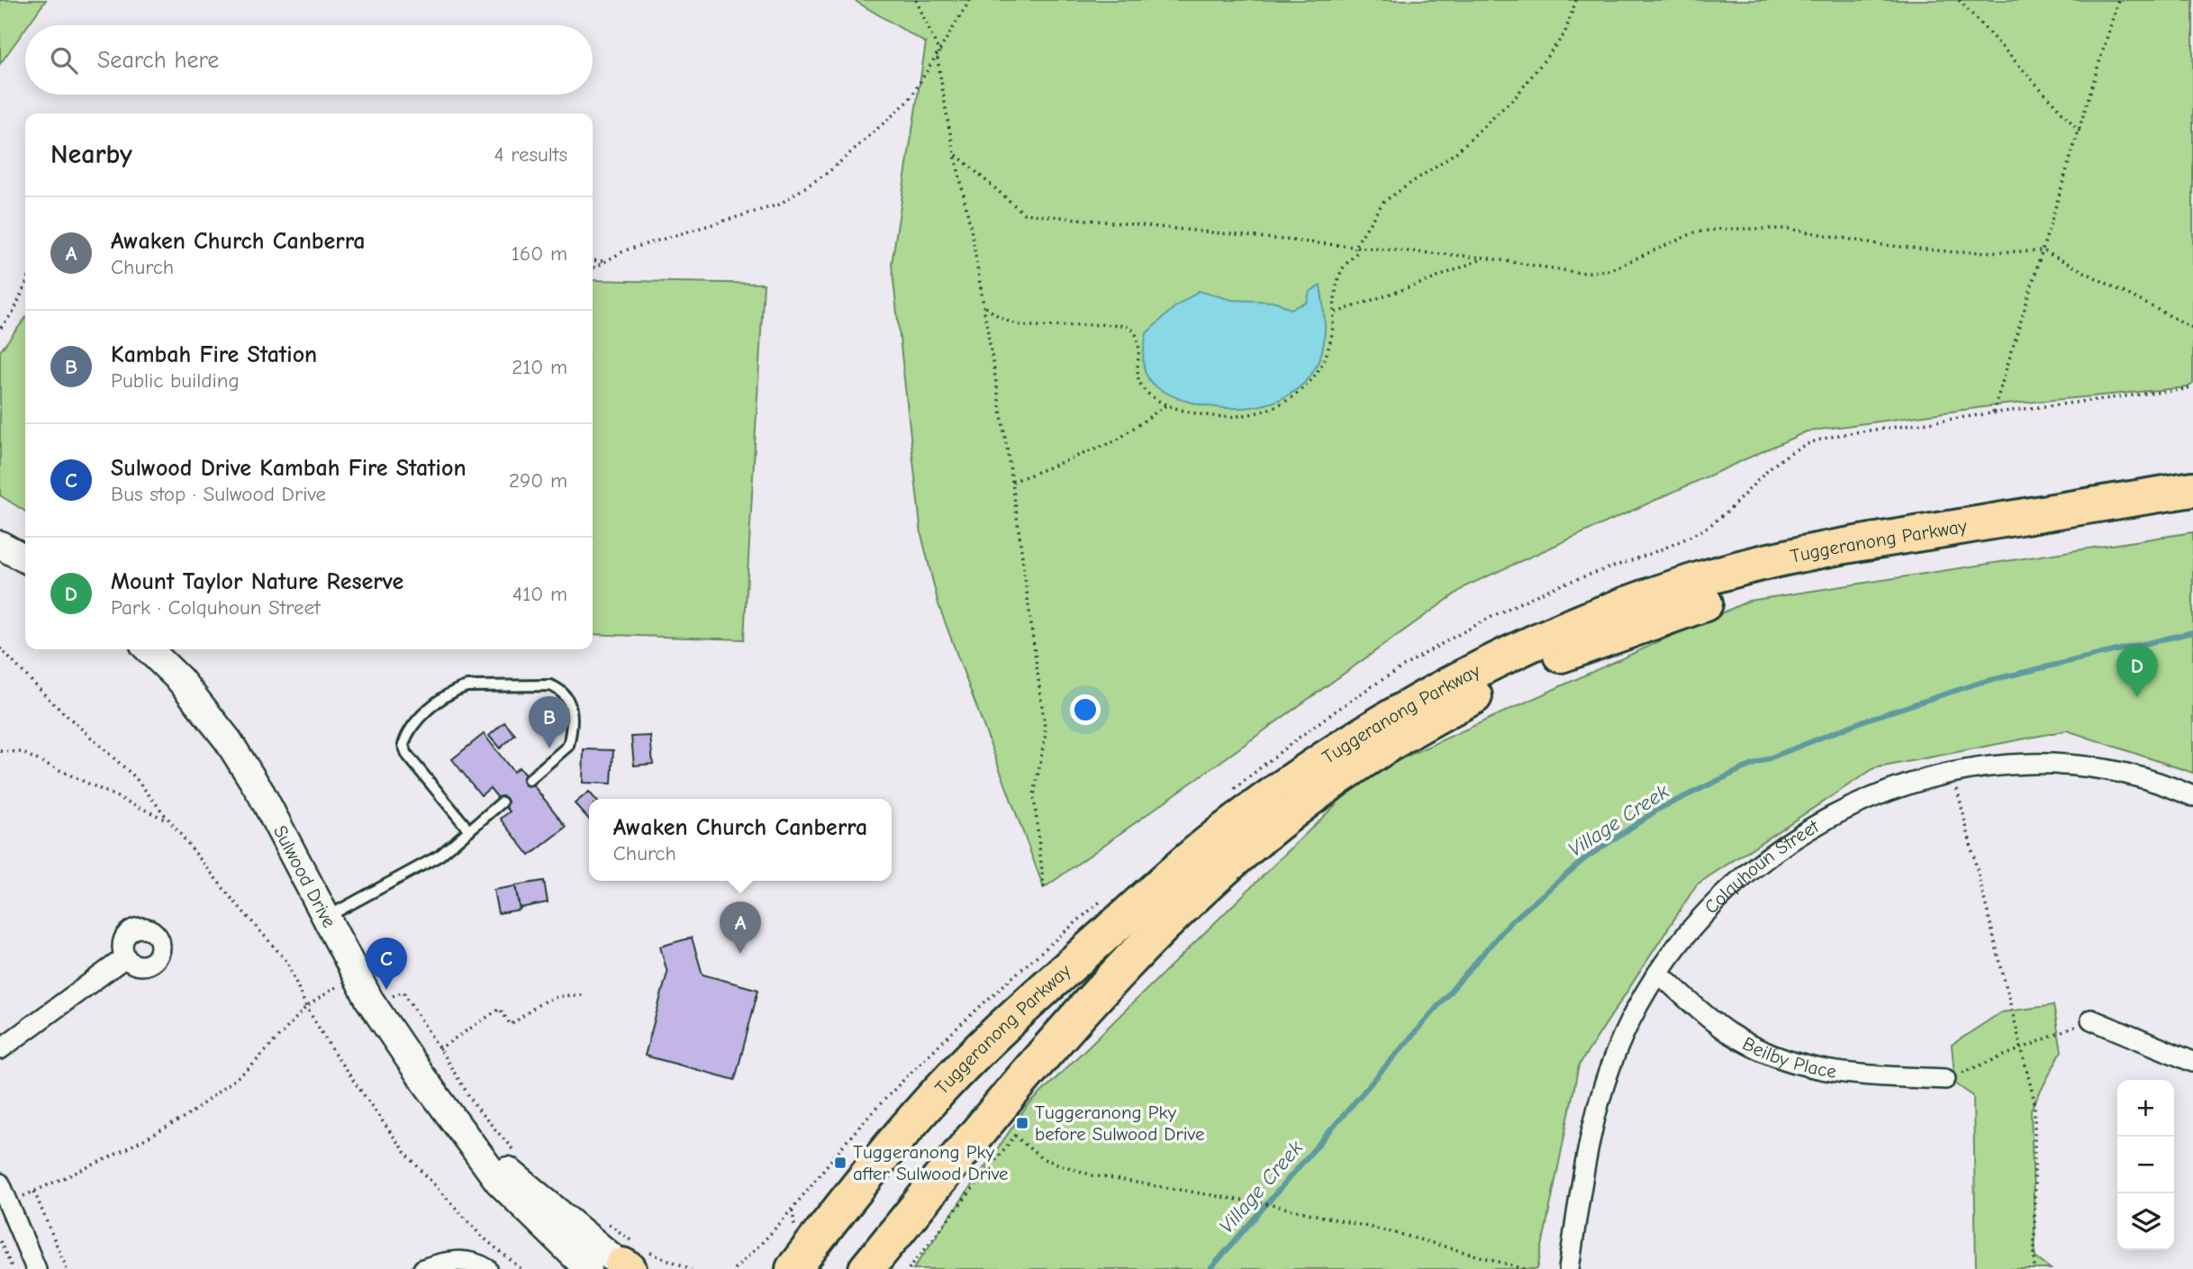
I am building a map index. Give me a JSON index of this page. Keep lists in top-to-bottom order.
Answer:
{
  "streets": {
    "highway": ["Tuggeranong Parkway"],
    "main road": ["Sulwood Drive"],
    "street": ["Colquhoun Street", "Beilby Place"]
  },
  "crossings": [
    ["Colquhoun Street", "Beilby Place"]
  ],
  "water": ["Village Creek"],
  "places": {
    "transit": ["Tuggeranong Pky before Sulwood Drive", "Tuggeranong Pky after Sulwood Drive"]
  },
  "page": {
    "search": "Search here",
    "heading": ["Nearby", "4 results"],
    "list": [
      {
        "mark": "A",
        "name": "Awaken Church Canberra",
        "note": "Church",
        "value": "160 m"
      },
      {
        "mark": "B",
        "name": "Kambah Fire Station",
        "note": "Public building",
        "value": "210 m"
      },
      {
        "mark": "C",
        "name": "Sulwood Drive Kambah Fire Station",
        "note": "Bus stop · Sulwood Drive",
        "value": "290 m"
      },
      {
        "mark": "D",
        "name": "Mount Taylor Nature Reserve",
        "note": "Park · Colquhoun Street",
        "value": "410 m"
      }
    ],
    "pins": [
      "D",
      "B",
      "A",
      "C"
    ],
    "popup": ["Awaken Church Canberra", "Church"],
    "map_buttons": ["+", "−"]
  }
}
